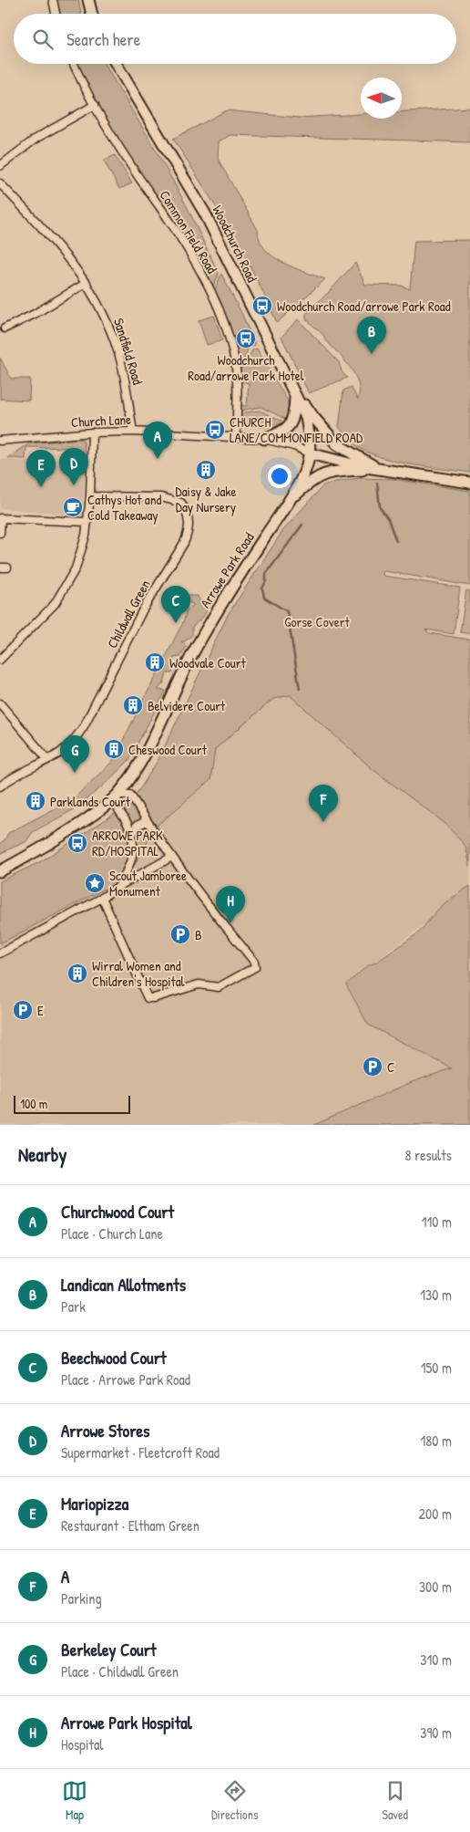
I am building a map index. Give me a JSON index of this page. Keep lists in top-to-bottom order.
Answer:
{
  "streets": {
    "main road": ["Woodchurch Road", "Arrowe Park Road"],
    "street": [
      "Common Field Road",
      "Sandfield Road",
      "Church Lane",
      "Childwall Green"
    ]
  },
  "crossings": [
    ["Common Field Road", "Church Lane"],
    ["Woodchurch Road", "Church Lane"],
    ["Woodchurch Road", "Arrowe Park Road"],
    ["Sandfield Road", "Church Lane"],
    ["Church Lane", "Arrowe Park Road"]
  ],
  "parks": ["Gorse Covert"],
  "places": {
    "bus stop": [
      "Woodchurch Road/arrowe Park Road",
      "Woodchurch Road/arrowe Park Hotel",
      "CHURCH LANE/COMMONFIELD ROAD",
      "ARROWE PARK RD/HOSPITAL"
    ],
    "building": [
      "Daisy & Jake Day Nursery",
      "Woodvale Court",
      "Belvidere Court",
      "Cheswood Court",
      "Parklands Court",
      "Wirral Women and Children's Hospital"
    ],
    "cafe": ["Cathys Hot and Cold Takeaway"],
    "place": ["Scout Jamboree Monument"],
    "parking": ["B", "E", "C"]
  },
  "scale_bar": "100 m",
  "north": "left",
  "page": {
    "search": "Search here",
    "pins": [
      "B",
      "A",
      "D",
      "E",
      "C",
      "G",
      "F",
      "H"
    ],
    "scale": "100 m",
    "heading": ["Nearby", "8 results"],
    "list": [
      {
        "mark": "A",
        "name": "Churchwood Court",
        "note": "Place · Church Lane",
        "value": "110 m"
      },
      {
        "mark": "B",
        "name": "Landican Allotments",
        "note": "Park",
        "value": "130 m"
      },
      {
        "mark": "C",
        "name": "Beechwood Court",
        "note": "Place · Arrowe Park Road",
        "value": "150 m"
      },
      {
        "mark": "D",
        "name": "Arrowe Stores",
        "note": "Supermarket · Fleetcroft Road",
        "value": "180 m"
      },
      {
        "mark": "E",
        "name": "Mariopizza",
        "note": "Restaurant · Eltham Green",
        "value": "200 m"
      },
      {
        "mark": "F",
        "name": "A",
        "note": "Parking",
        "value": "300 m"
      },
      {
        "mark": "G",
        "name": "Berkeley Court",
        "note": "Place · Childwall Green",
        "value": "310 m"
      },
      {
        "mark": "H",
        "name": "Arrowe Park Hospital",
        "note": "Hospital",
        "value": "390 m"
      }
    ],
    "nav": ["Map", "Directions", "Saved"]
  }
}
